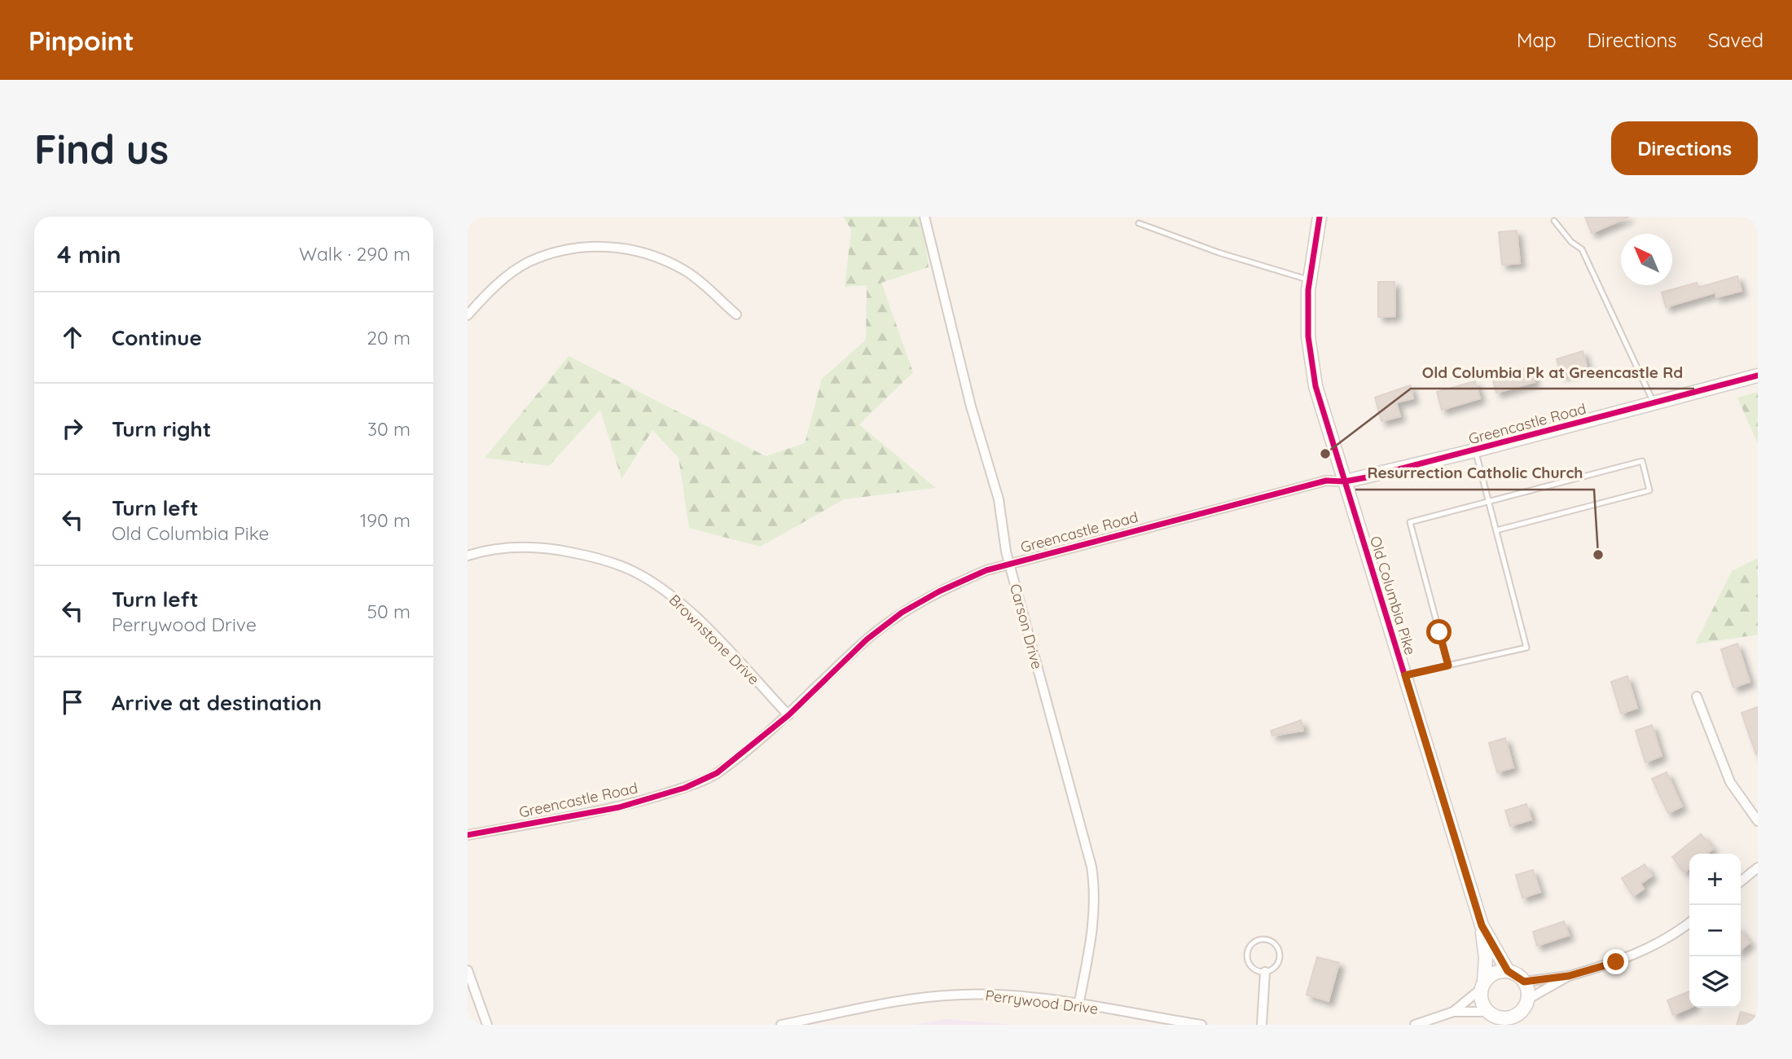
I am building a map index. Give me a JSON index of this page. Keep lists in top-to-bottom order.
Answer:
{
  "streets": {
    "main road": ["Greencastle Road", "Old Columbia Pike"],
    "street": ["Carson Drive", "Brownstone Drive", "Perrywood Drive"]
  },
  "crossings": [
    ["Greencastle Road", "Old Columbia Pike"],
    ["Greencastle Road", "Carson Drive"],
    ["Greencastle Road", "Brownstone Drive"],
    ["Carson Drive", "Perrywood Drive"]
  ],
  "places": ["Old Columbia Pk at Greencastle Rd", "Resurrection Catholic Church"],
  "north": "top left",
  "page": {
    "header": "Pinpoint",
    "nav": ["Map", "Directions", "Saved"],
    "buttons": "Directions",
    "title": "Find us",
    "heading": ["4 min", "Walk · 290 m"],
    "list": [
      ["Continue", "20 m"],
      ["Turn right", "30 m"],
      ["Turn left", "Old Columbia Pike", "190 m"],
      ["Turn left", "Perrywood Drive", "50 m"],
      "Arrive at destination"
    ],
    "map_buttons": ["+", "−"]
  }
}
